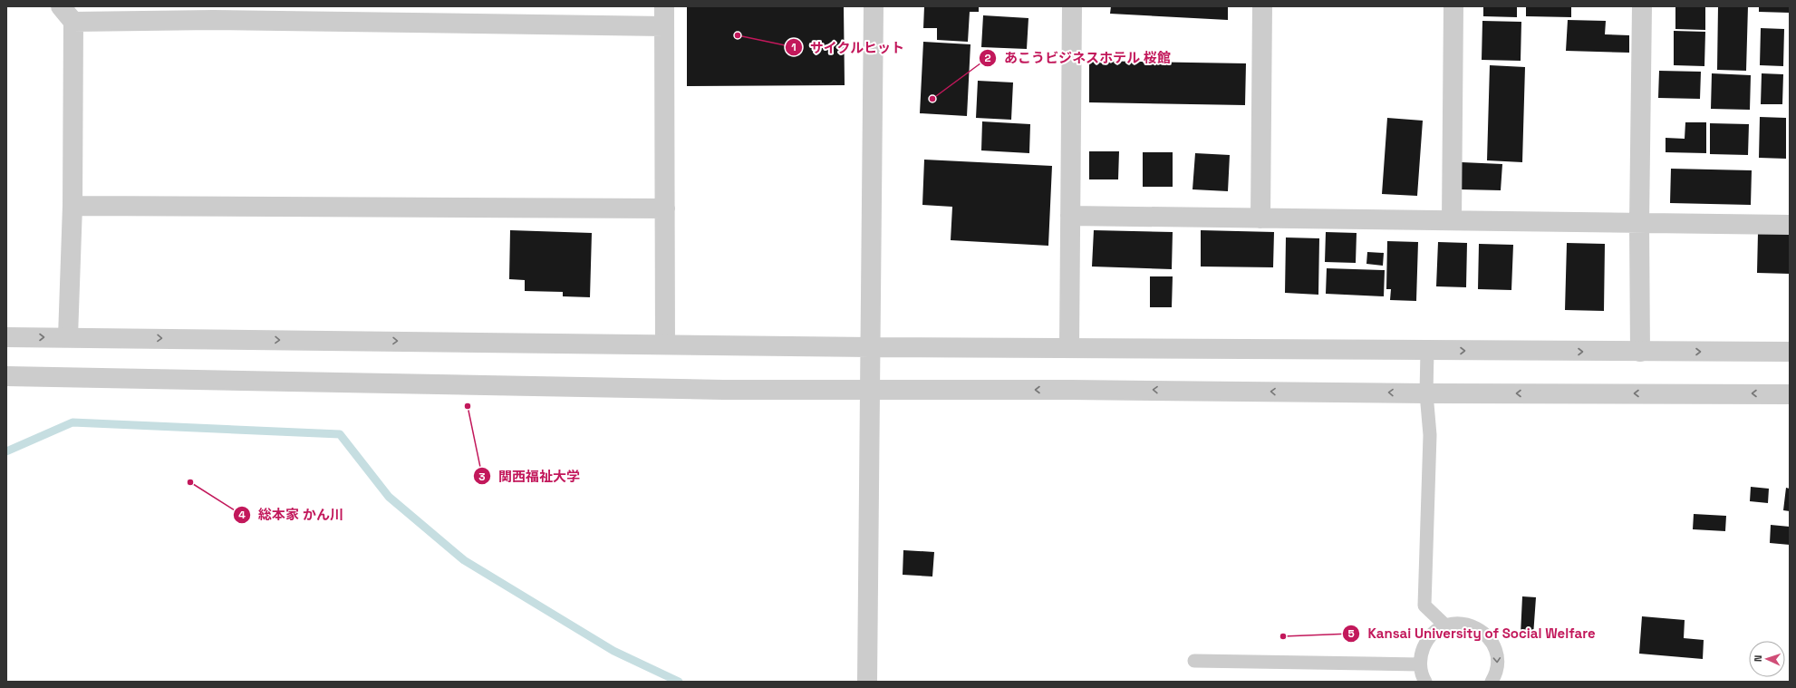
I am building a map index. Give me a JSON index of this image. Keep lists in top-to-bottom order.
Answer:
{
  "places": [
    "サイクルヒット",
    "あこうビジネスホテル 桜館",
    "関西福祉大学",
    "総本家 かん川",
    "Kansai University of Social Welfare"
  ],
  "north": "left"
}
